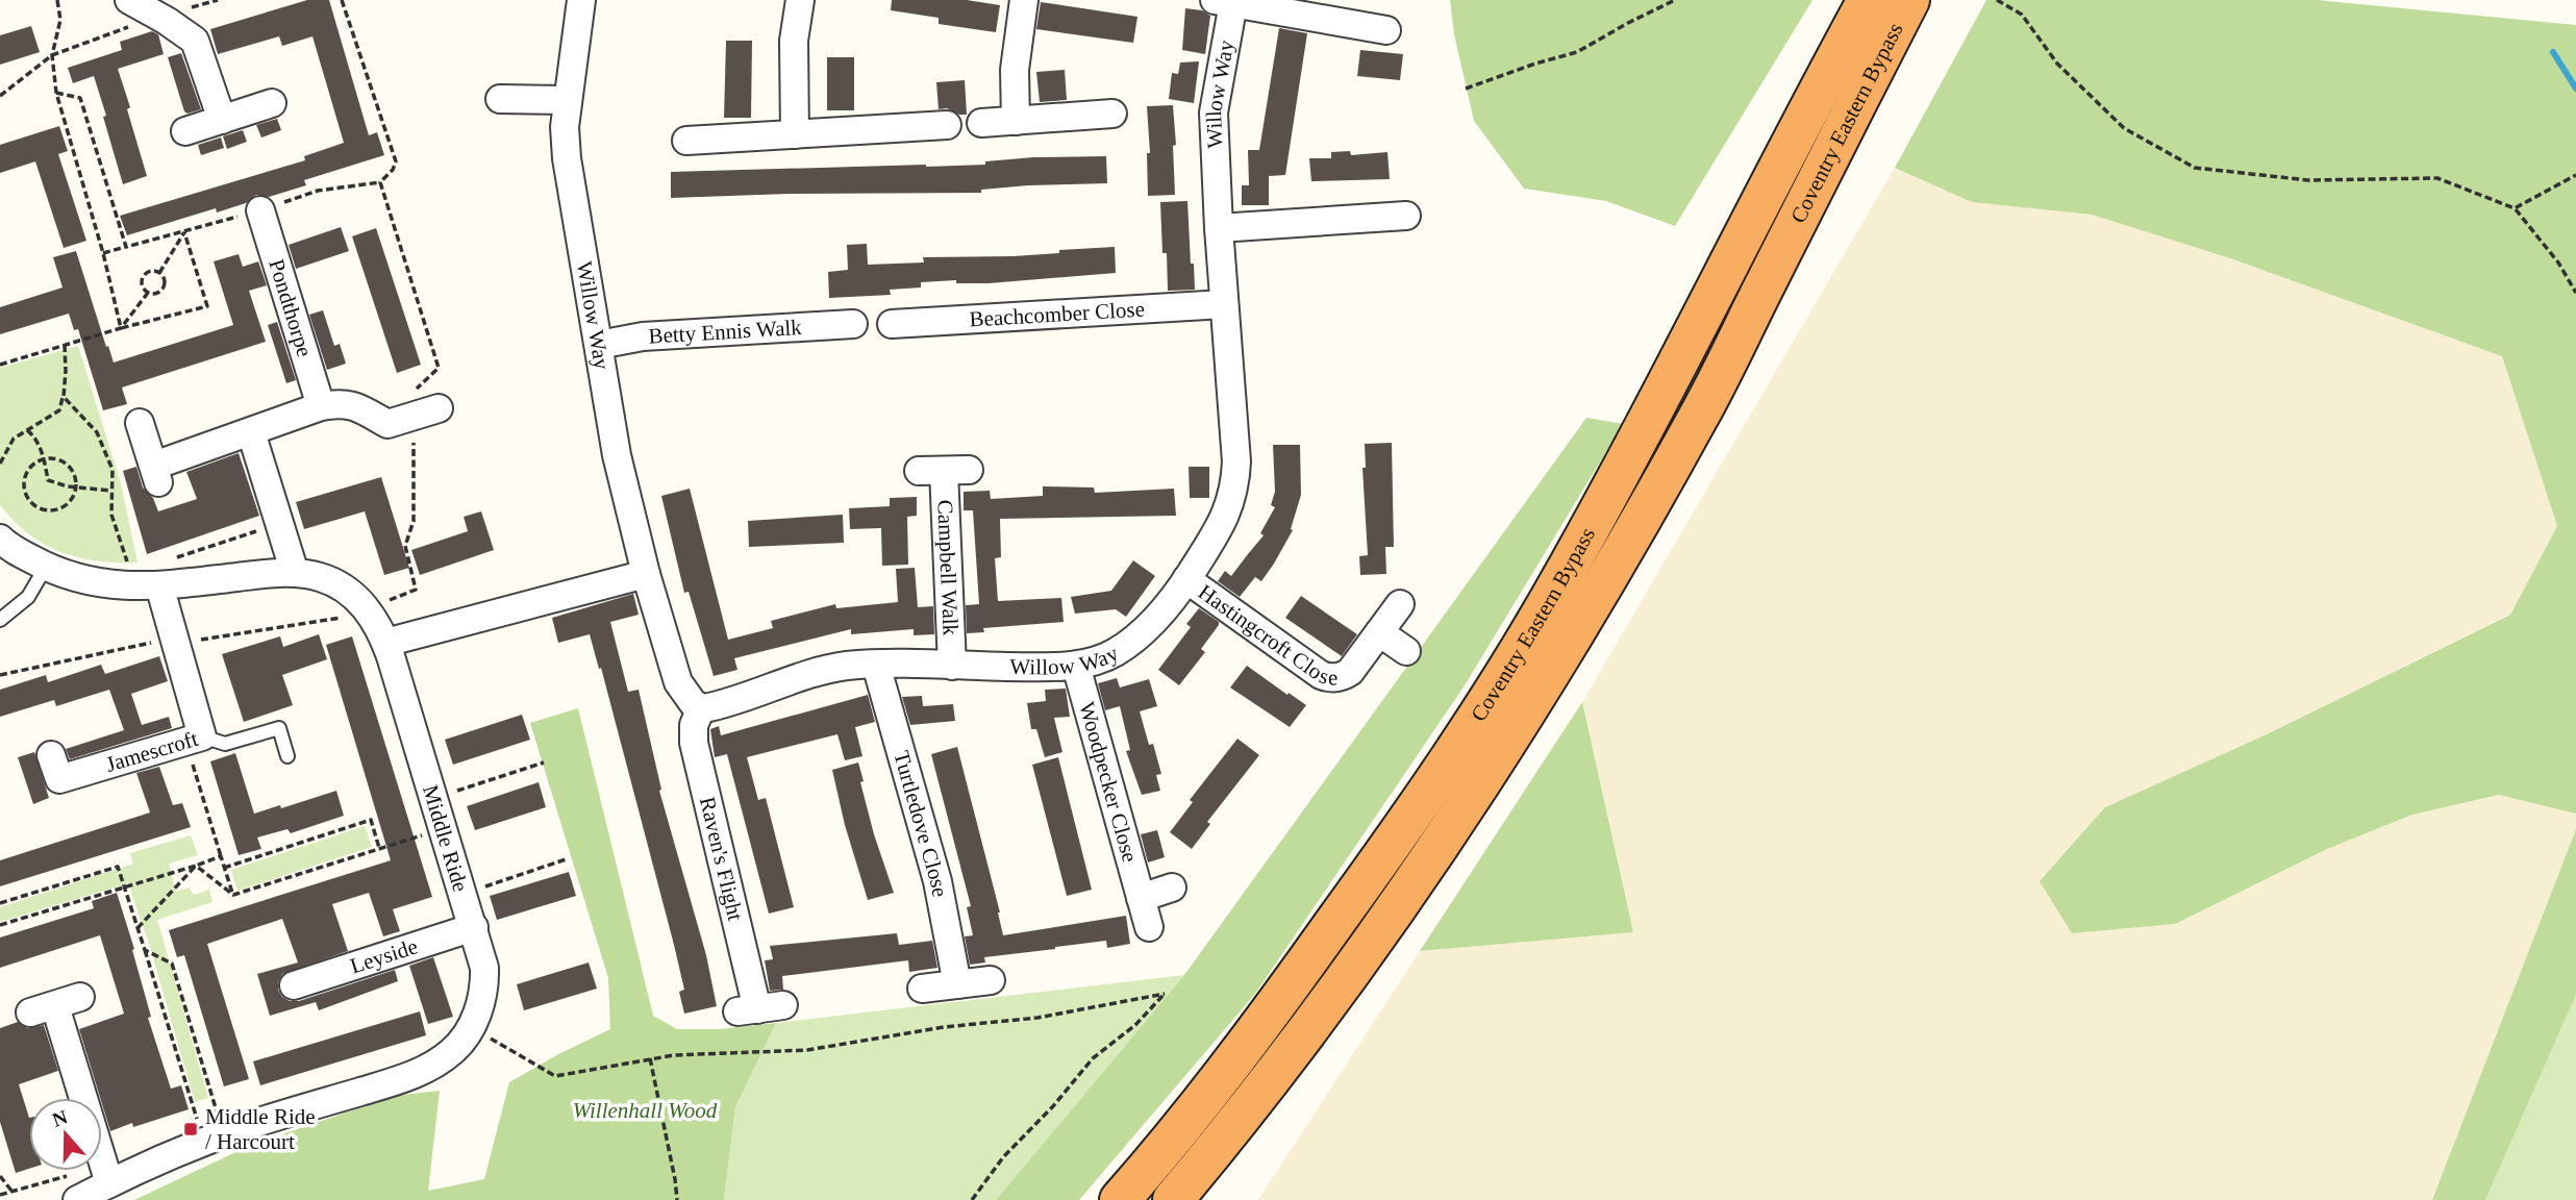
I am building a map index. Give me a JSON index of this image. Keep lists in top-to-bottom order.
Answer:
{
  "streets": {
    "highway": ["Coventry Eastern Bypass"],
    "street": [
      "Willow Way",
      "Pondthorpe",
      "Beachcomber Close",
      "Betty Ennis Walk",
      "Campbell Walk",
      "Hastingcroft Close",
      "Jamescroft",
      "Woodpecker Close",
      "Turtledove Close",
      "Middle Ride",
      "Raven's Flight",
      "Leyside"
    ]
  },
  "crossings": [
    ["Willow Way", "Beachcomber Close"],
    ["Willow Way", "Betty Ennis Walk"],
    ["Willow Way", "Campbell Walk"],
    ["Willow Way", "Hastingcroft Close"],
    ["Willow Way", "Woodpecker Close"],
    ["Willow Way", "Turtledove Close"],
    ["Willow Way", "Raven's Flight"],
    ["Jamescroft", "Middle Ride"],
    ["Middle Ride", "Leyside"]
  ],
  "parks": ["Willenhall Wood"],
  "places": {
    "transit": ["Middle Ride / Harcourt"]
  },
  "north": "top"
}
